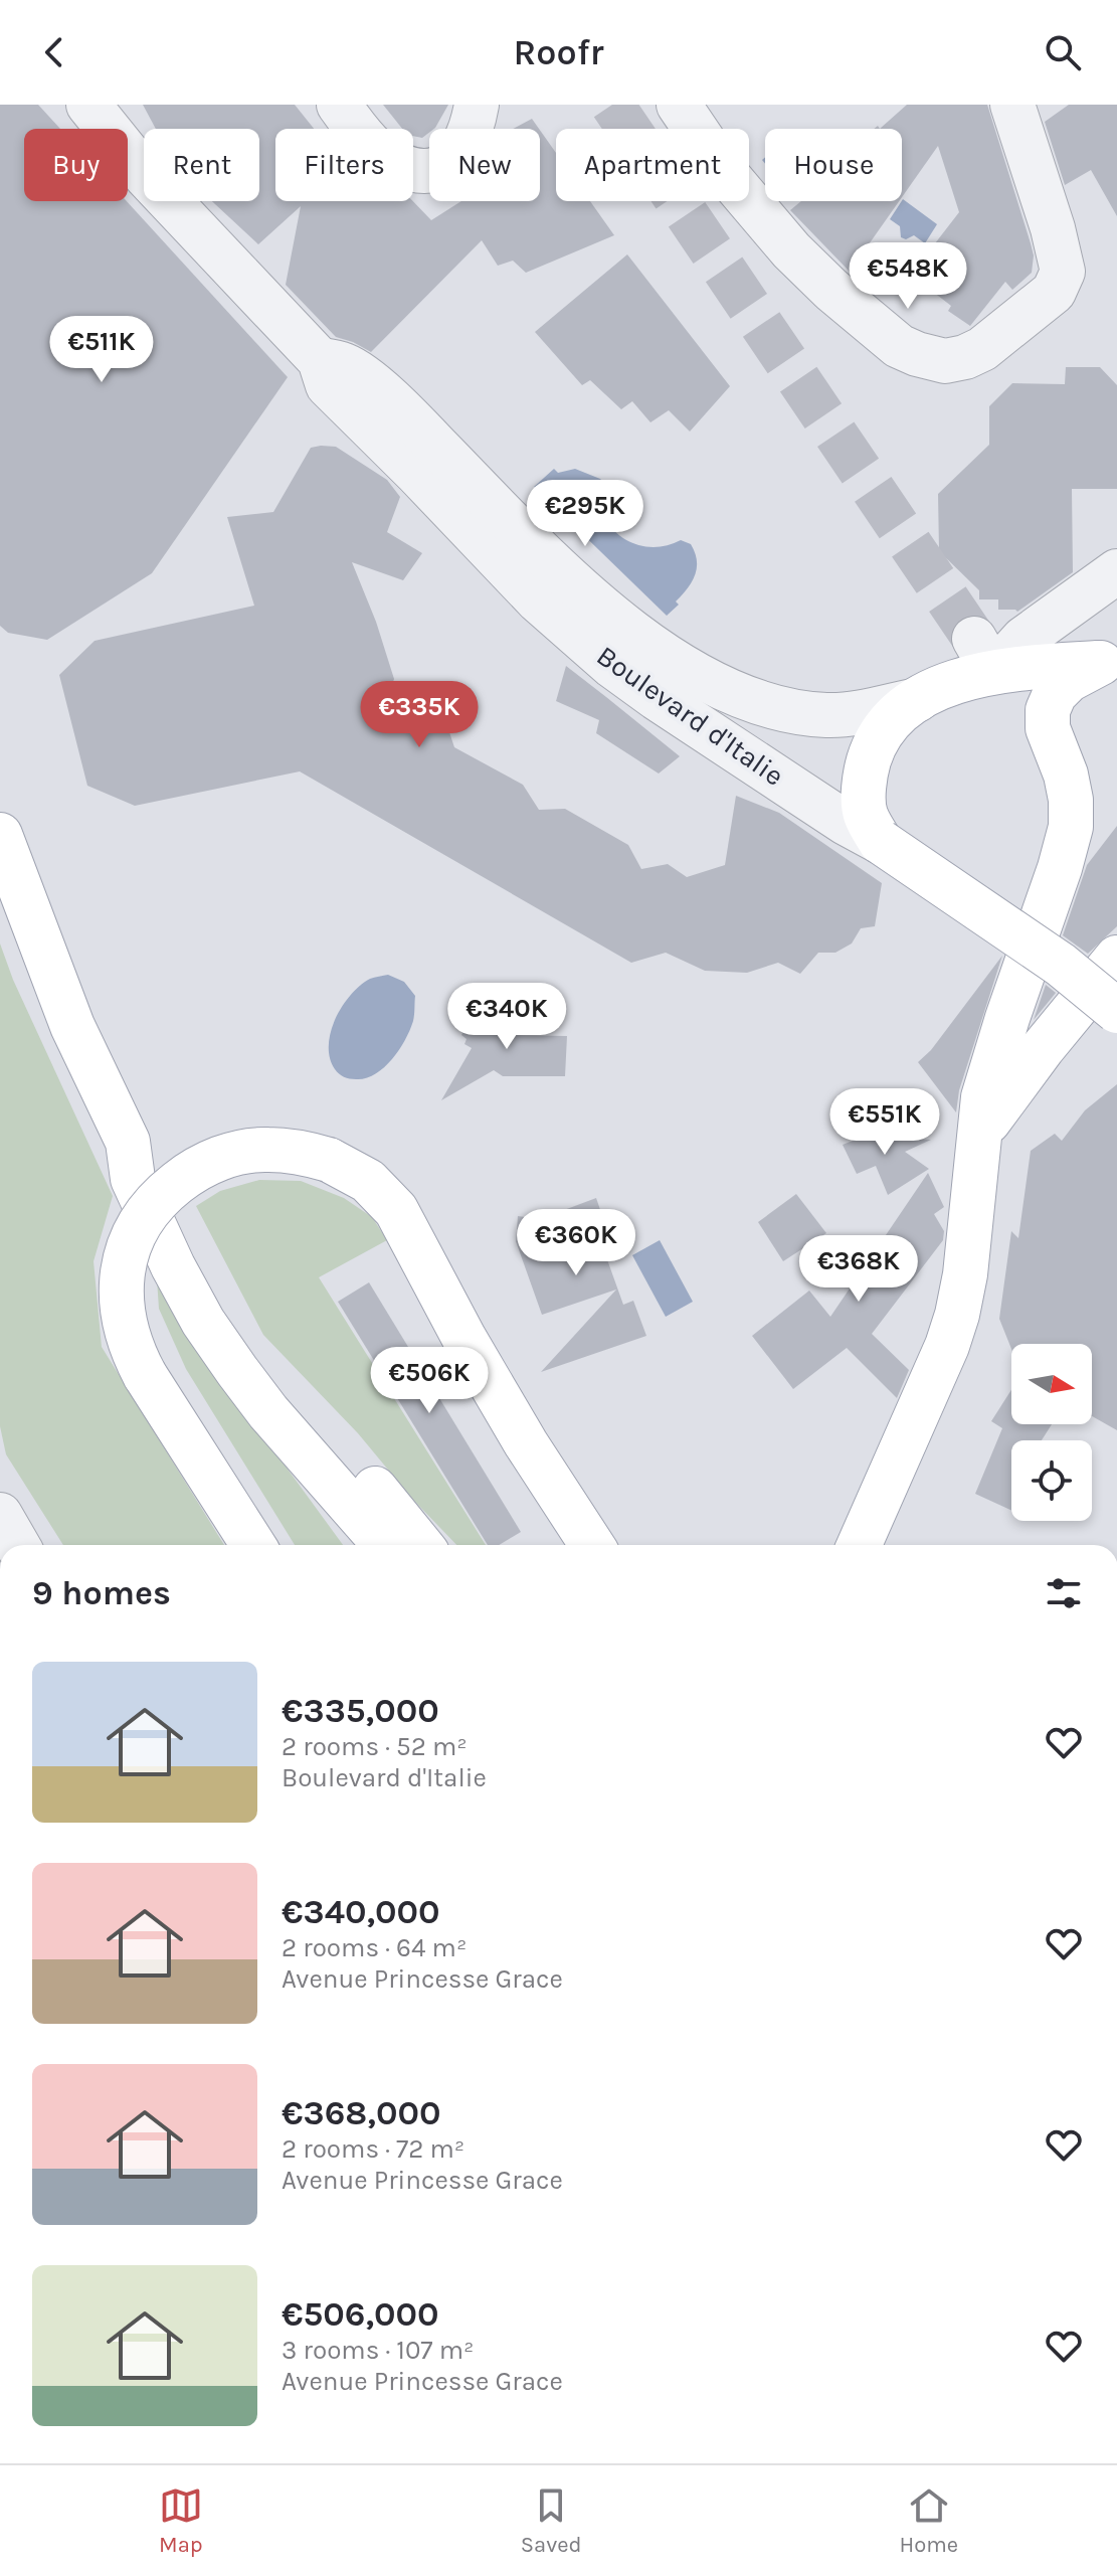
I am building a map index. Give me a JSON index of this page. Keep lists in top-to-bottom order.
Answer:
{
  "streets": {
    "main road": ["Boulevard d'Italie"]
  },
  "north": "right",
  "page": {
    "header": "Roofr",
    "chip": [
      "Buy",
      "Rent",
      "Filters",
      "New",
      "Apartment",
      "House"
    ],
    "price": [
      "€548K",
      "€511K",
      "€295K",
      "€335K",
      "€340K",
      "€551K",
      "€360K",
      "€368K",
      "€506K"
    ],
    "heading": "9 homes",
    "list": [
      {
        "name": "€335,000",
        "note": "2 rooms · 52 m² · Boulevard d'Italie"
      },
      {
        "name": "€340,000",
        "note": "2 rooms · 64 m² · Avenue Princesse Grace"
      },
      {
        "name": "€368,000",
        "note": "2 rooms · 72 m² · Avenue Princesse Grace"
      },
      {
        "name": "€506,000",
        "note": "3 rooms · 107 m² · Avenue Princesse Grace"
      }
    ],
    "tabs": ["Map", "Saved", "Home"]
  }
}
